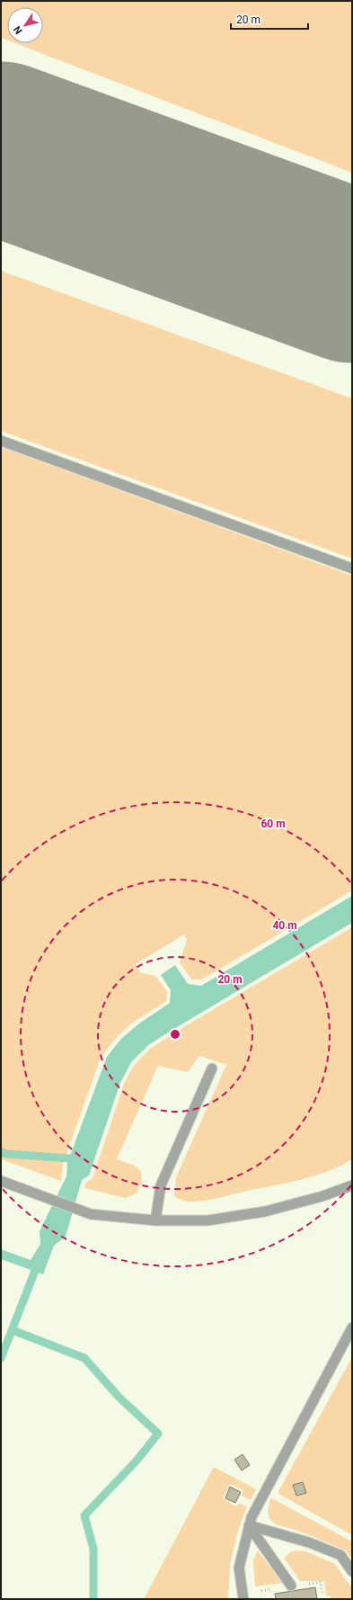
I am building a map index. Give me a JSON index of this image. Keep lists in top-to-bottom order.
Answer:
{
  "scale_bar": "20 m",
  "north": "bottom left",
  "rings": ["60 m", "40 m", "20 m"]
}
